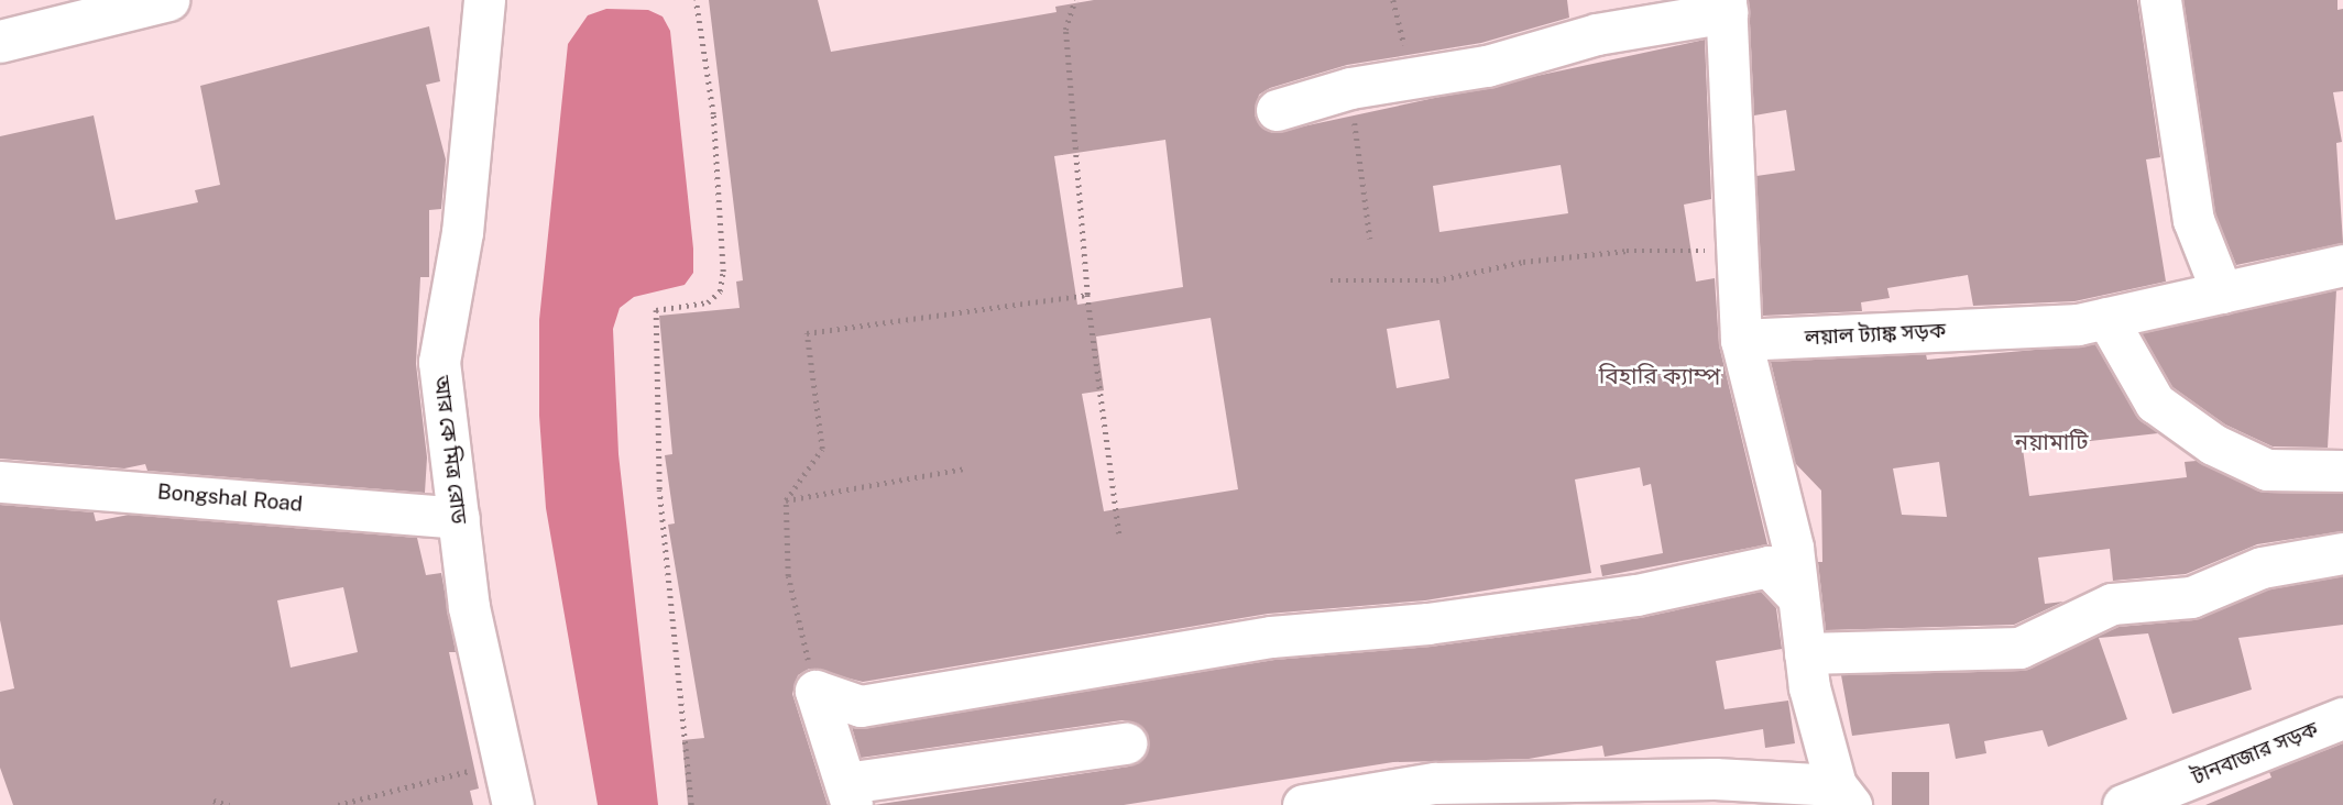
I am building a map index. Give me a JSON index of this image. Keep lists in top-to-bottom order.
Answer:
{
  "streets": {
    "street": [
      "লয়াল ট্যাঙ্ক সড়ক",
      "আর কে মিত্র রোড",
      "Bongshal Road",
      "টানবাজার সড়ক"
    ]
  },
  "crossings": [
    ["আর কে মিত্র রোড", "Bongshal Road"]
  ],
  "districts": ["বিহারি ক্যাম্প", "নয়ামাটি"]
}
